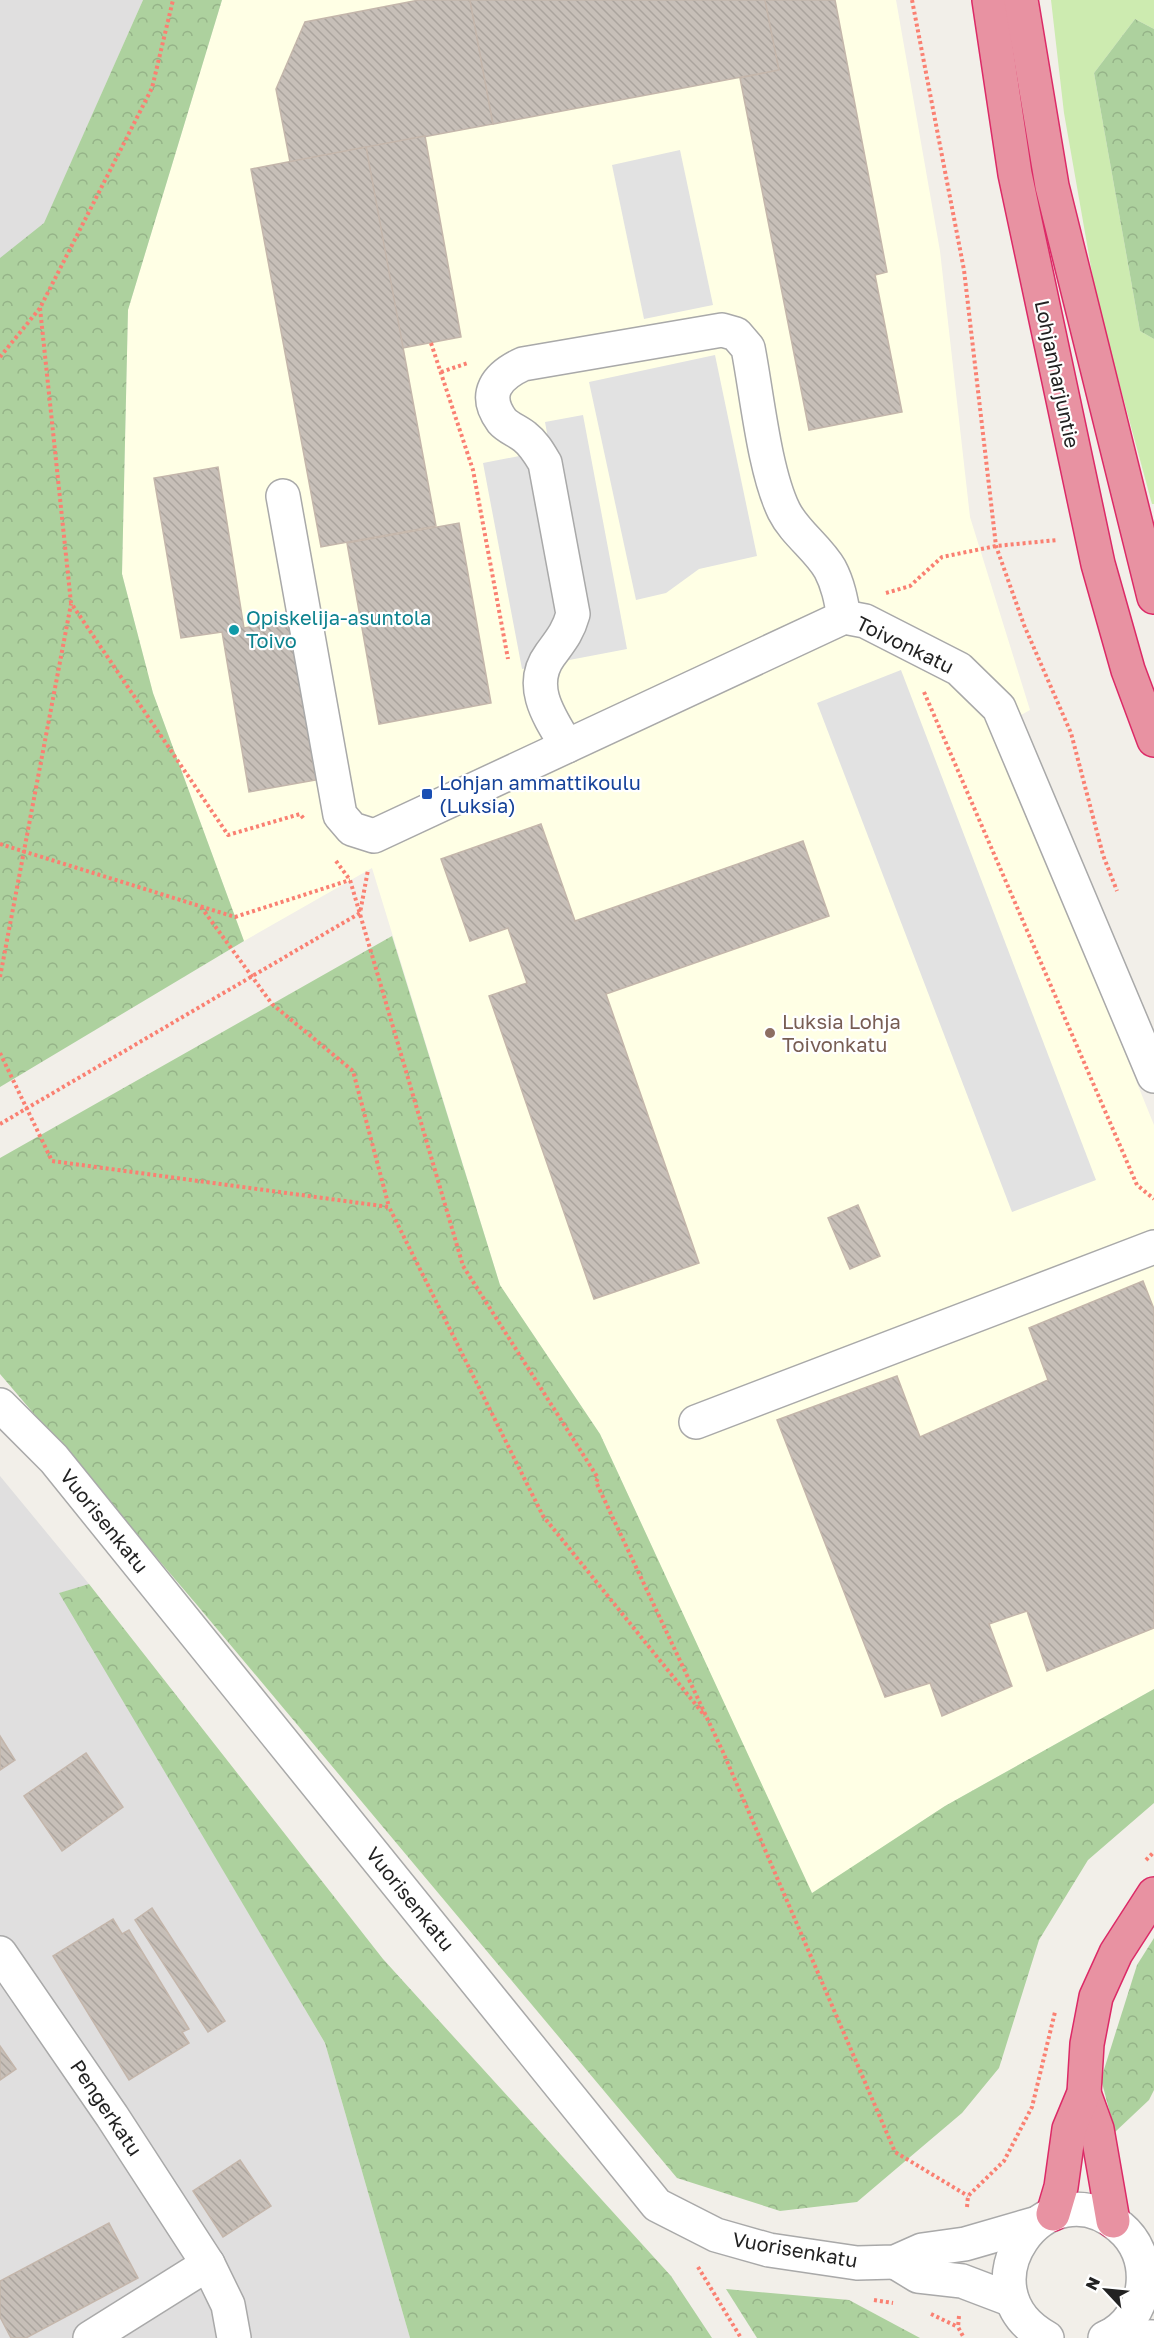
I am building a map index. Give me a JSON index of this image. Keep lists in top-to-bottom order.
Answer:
{
  "streets": {
    "highway": ["Lohjanharjuntie"],
    "street": ["Toivonkatu", "Vuorisenkatu", "Pengerkatu"]
  },
  "places": {
    "other": ["Opiskelija-asuntola Toivo", "Luksia Lohja Toivonkatu"],
    "transit": ["Lohjan ammattikoulu (Luksia)"]
  },
  "north": "top left"
}
